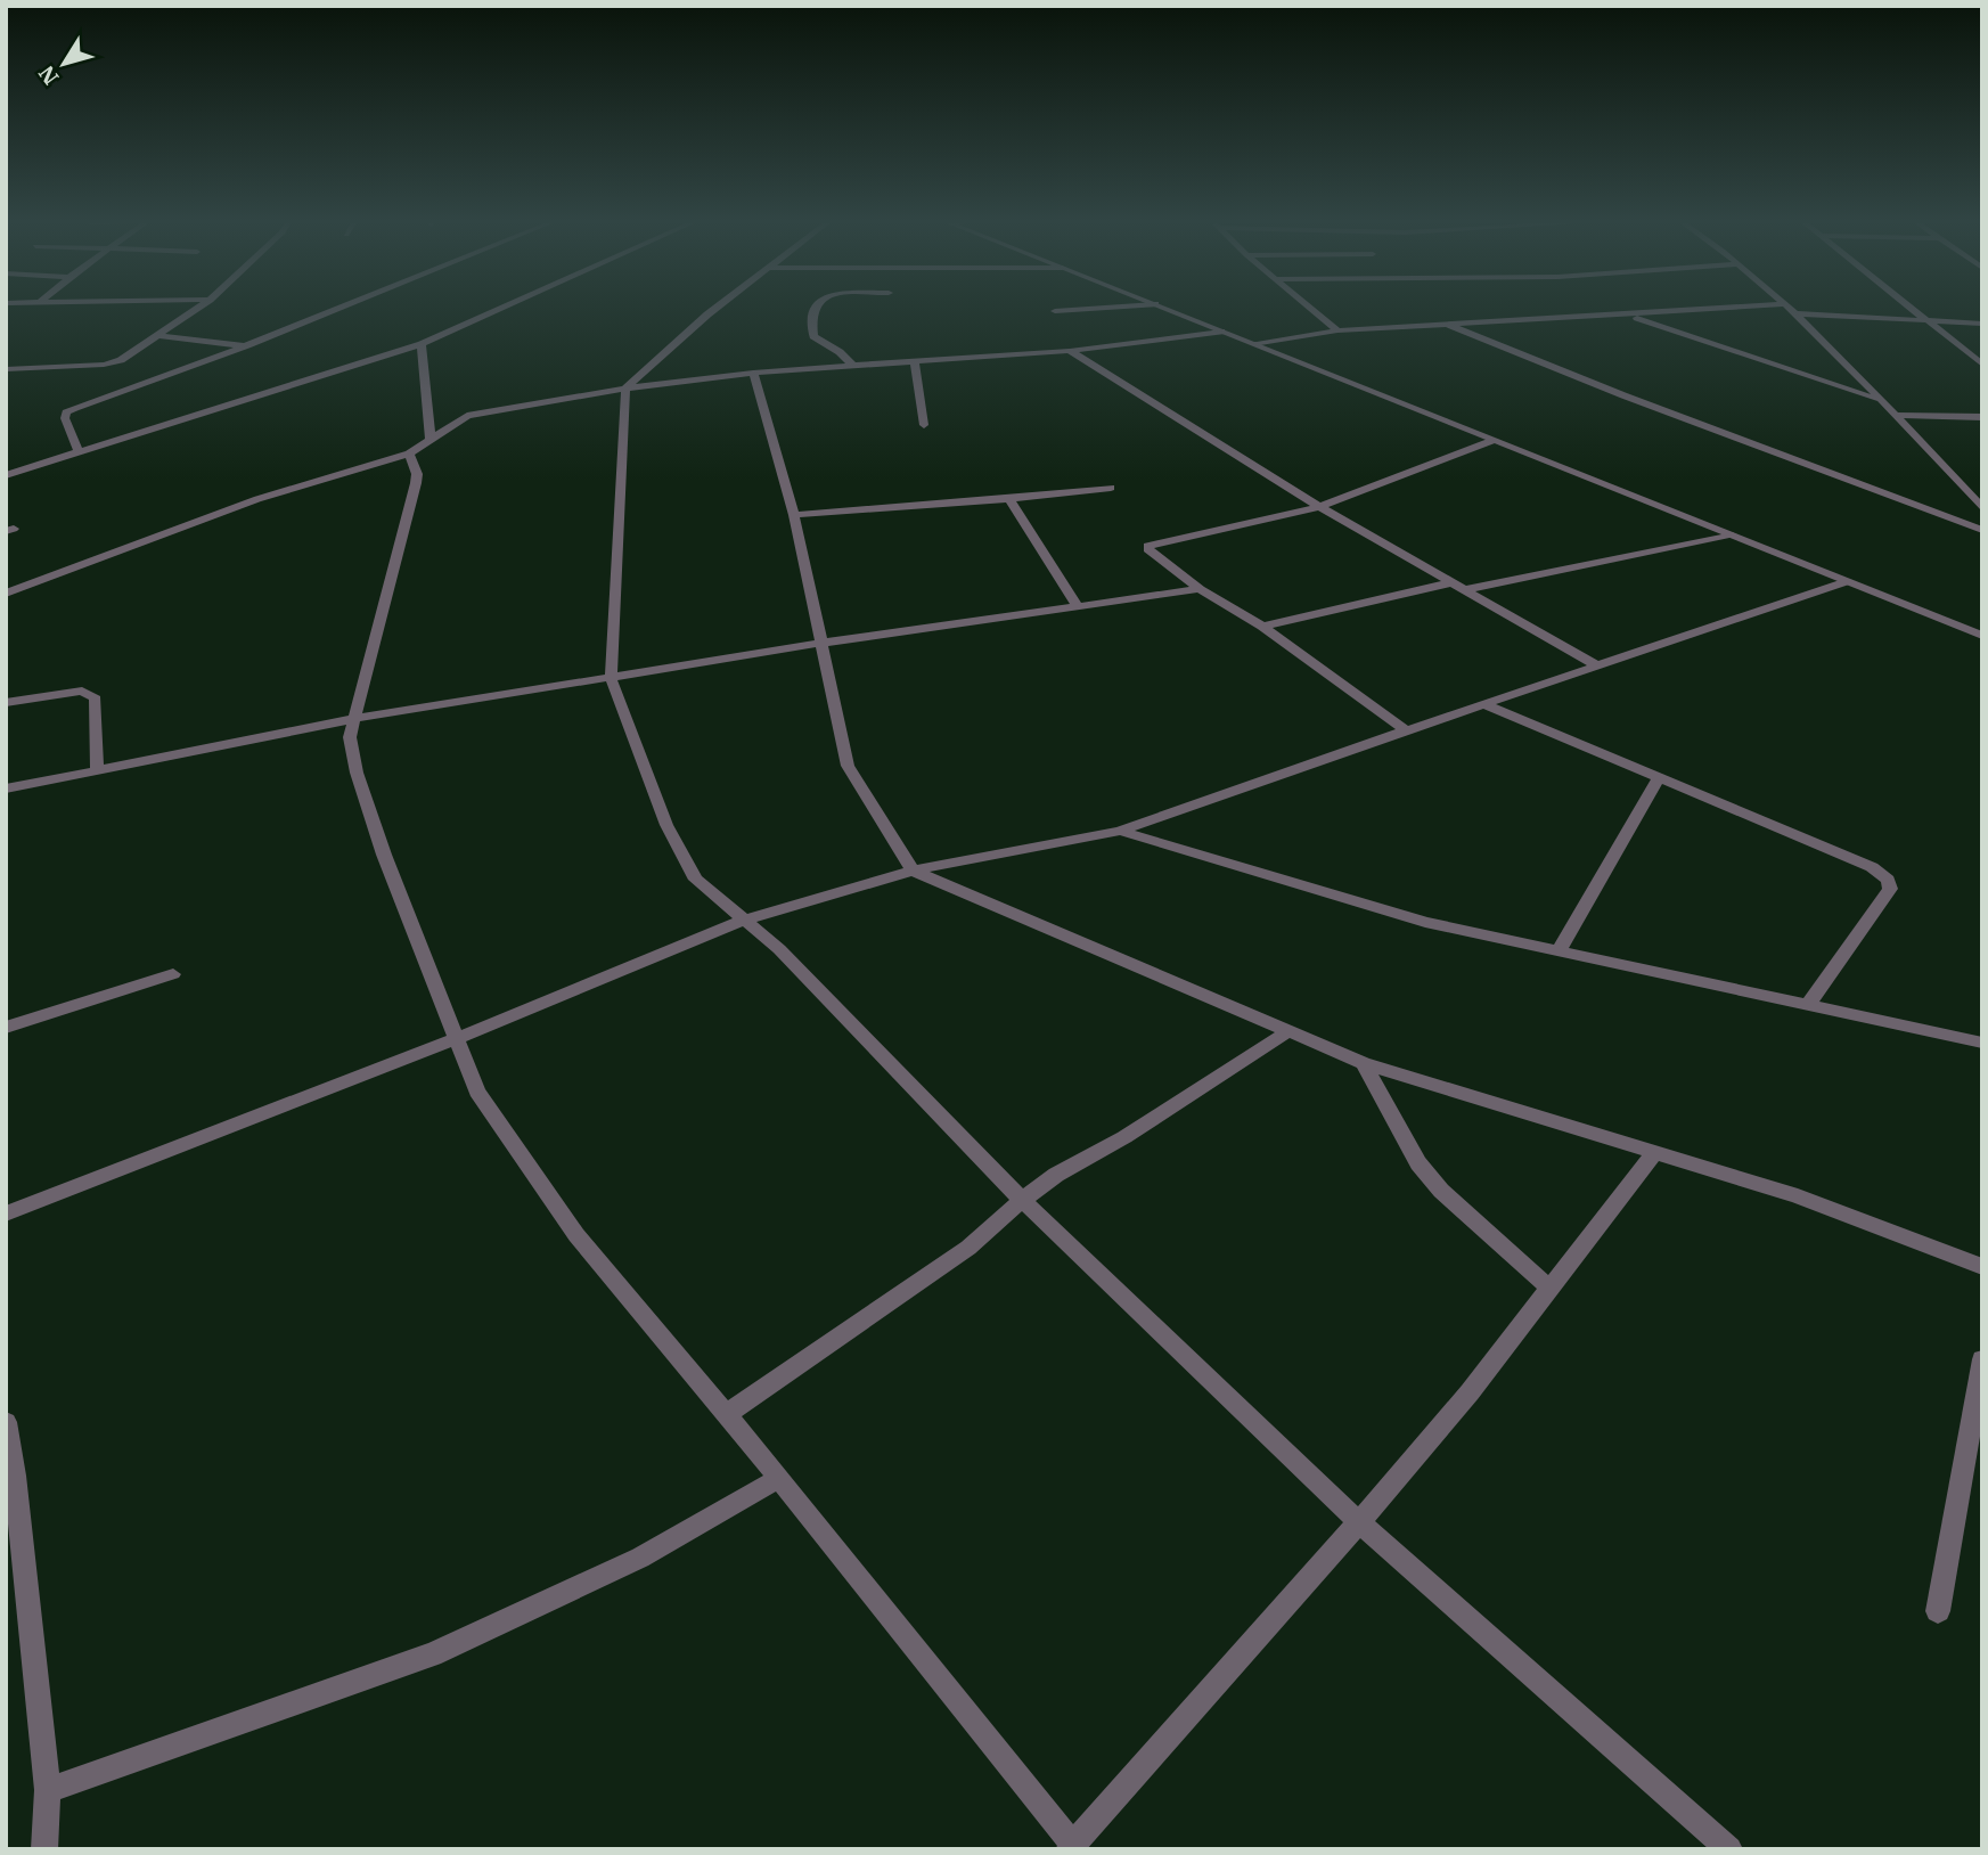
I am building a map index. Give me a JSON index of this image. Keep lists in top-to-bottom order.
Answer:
{
  "north": "bottom left"
}
